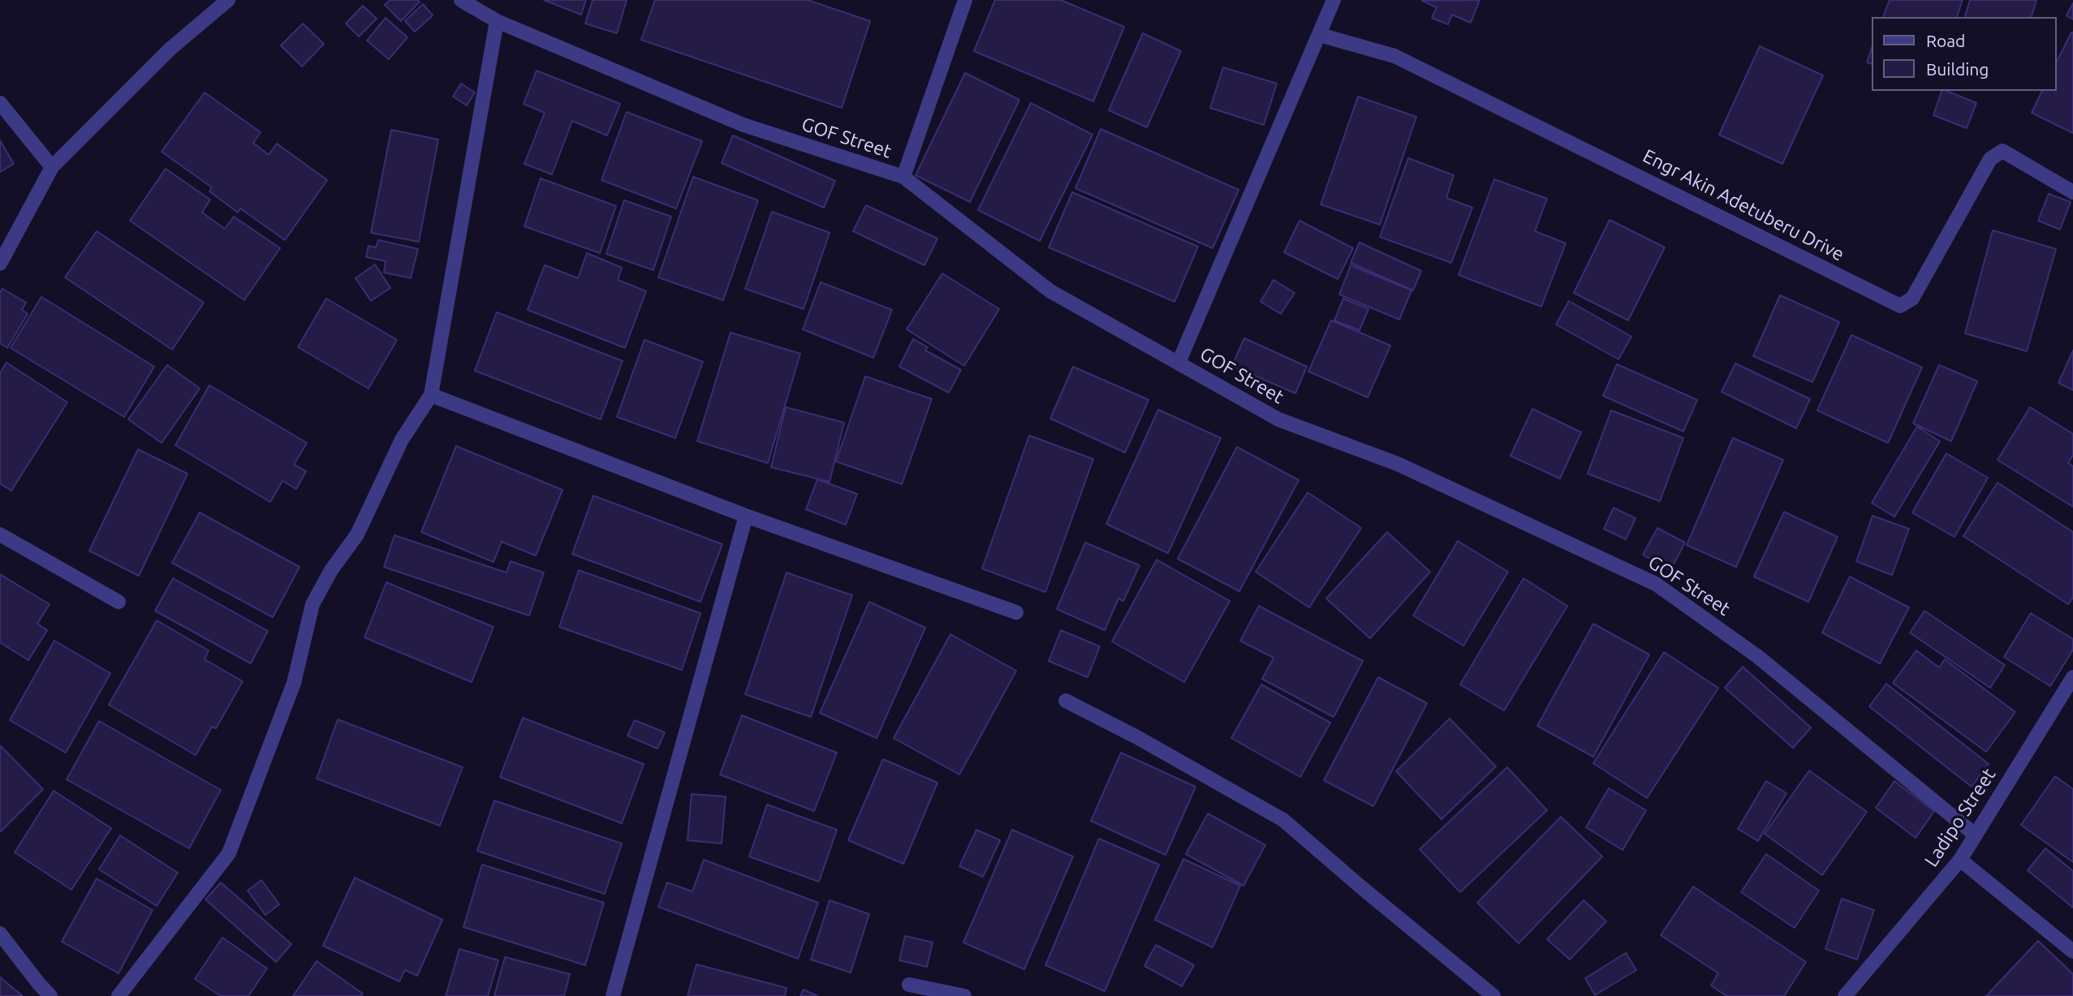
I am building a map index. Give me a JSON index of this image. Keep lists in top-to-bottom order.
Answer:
{
  "streets": {
    "street": ["GOF Street", "Engr Akin Adetuberu Drive", "Ladipo Street"]
  },
  "crossings": [
    ["GOF Street", "Ladipo Street"]
  ],
  "legend": ["Road", "Building"]
}
